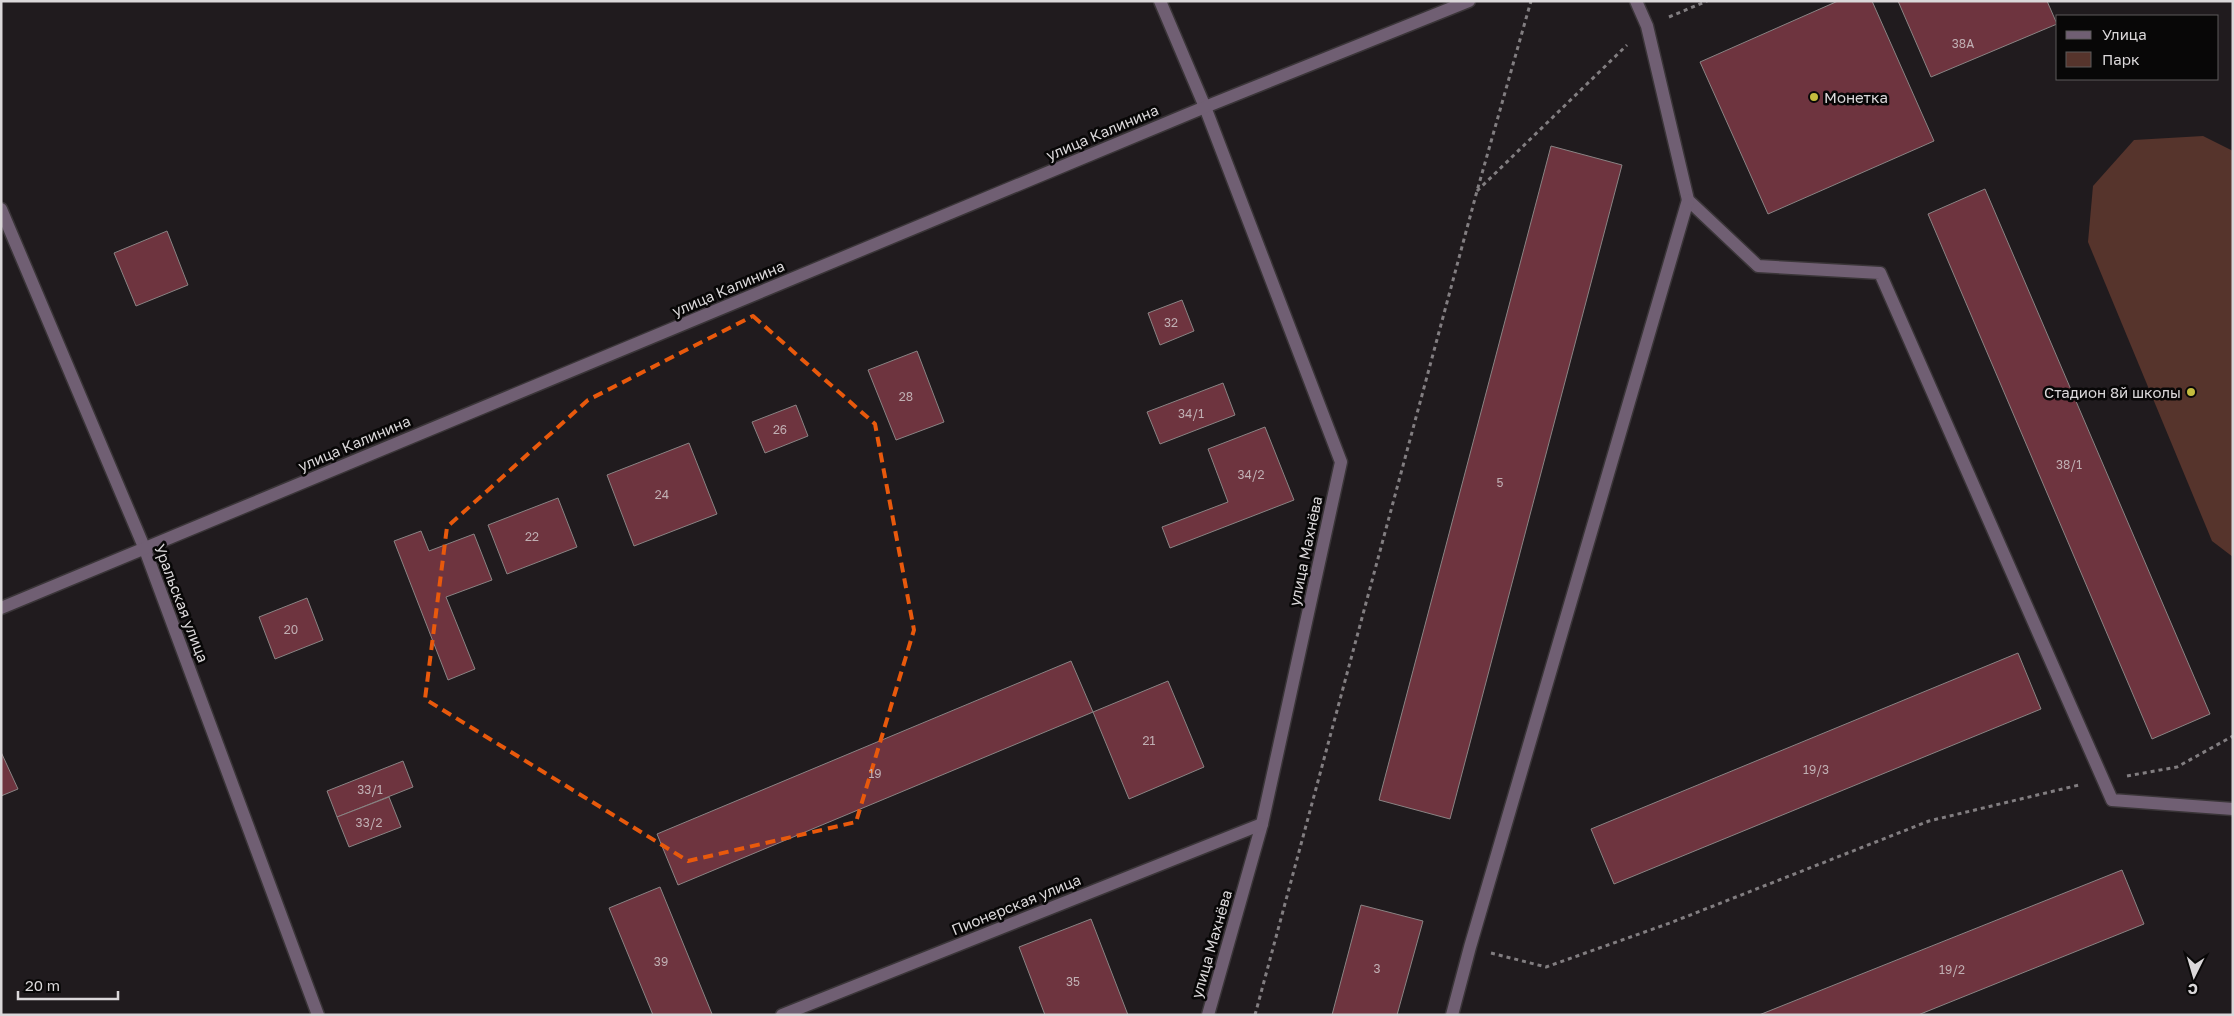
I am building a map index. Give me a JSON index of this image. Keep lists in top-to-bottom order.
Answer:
{
  "streets": {
    "street": [
      "улица Калинина",
      "улица Махнёва",
      "Уральская улица",
      "Пионерская улица"
    ]
  },
  "crossings": [
    ["улица Калинина", "улица Махнёва"],
    ["улица Калинина", "Уральская улица"],
    ["улица Махнёва", "Пионерская улица"]
  ],
  "places": ["Монетка", "Стадион 8й школы"],
  "house_numbers": [
    "38А",
    "32",
    "28",
    "34/1",
    "26",
    "38/1",
    "34/2",
    "5",
    "24",
    "22",
    "20",
    "21",
    "19/3",
    "19",
    "33/1",
    "33/2",
    "39",
    "3",
    "19/2",
    "35"
  ],
  "legend": ["Улица", "Парк"],
  "scale_bar": "20 m",
  "north": "bottom"
}
